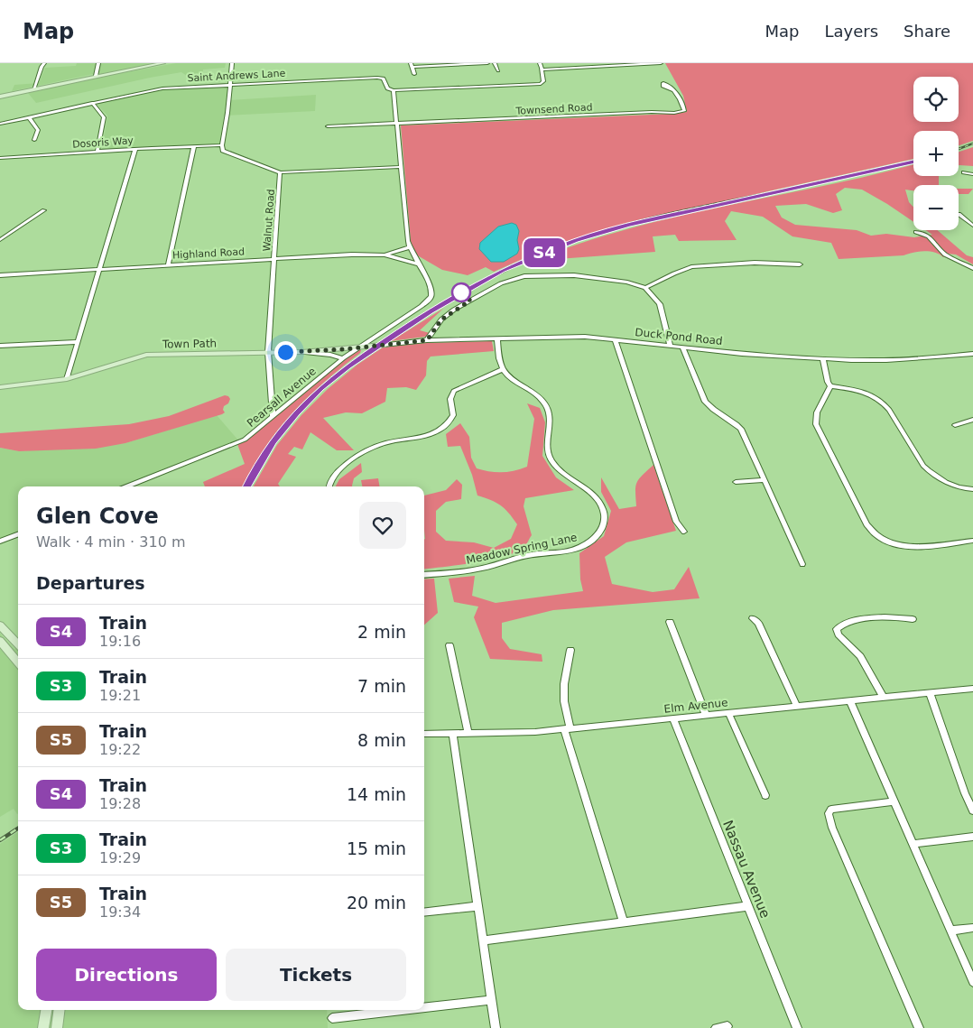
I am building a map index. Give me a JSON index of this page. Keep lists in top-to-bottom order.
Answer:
{
  "streets": {
    "main road": ["Town Path"],
    "street": [
      "Saint Andrews Lane",
      "Townsend Road",
      "Dosoris Way",
      "Walnut Road",
      "Highland Road",
      "Duck Pond Road",
      "Pearsall Avenue",
      "Meadow Spring Lane",
      "Elm Avenue",
      "Nassau Avenue"
    ]
  },
  "crossings": [
    ["Walnut Road", "Highland Road"],
    ["Walnut Road", "Town Path"],
    ["Walnut Road", "Pearsall Avenue"],
    ["Highland Road", "Pearsall Avenue"],
    ["Duck Pond Road", "Town Path"],
    ["Town Path", "Pearsall Avenue"],
    ["Elm Avenue", "Nassau Avenue"]
  ],
  "page": {
    "header": "Map",
    "nav": ["Map", "Layers", "Share"],
    "on_map": "S4",
    "map_buttons": ["+", "−"],
    "heading": [
      ["Glen Cove", "Walk · 4 min · 310 m"],
      "Departures"
    ],
    "list": [
      {
        "mark": "S4",
        "name": "Train",
        "note": "19:16",
        "value": "2 min"
      },
      {
        "mark": "S3",
        "name": "Train",
        "note": "19:21",
        "value": "7 min"
      },
      {
        "mark": "S5",
        "name": "Train",
        "note": "19:22",
        "value": "8 min"
      },
      {
        "mark": "S4",
        "name": "Train",
        "note": "19:28",
        "value": "14 min"
      },
      {
        "mark": "S3",
        "name": "Train",
        "note": "19:29",
        "value": "15 min"
      },
      {
        "mark": "S5",
        "name": "Train",
        "note": "19:34",
        "value": "20 min"
      }
    ],
    "buttons": ["Directions", "Tickets"]
  }
}
